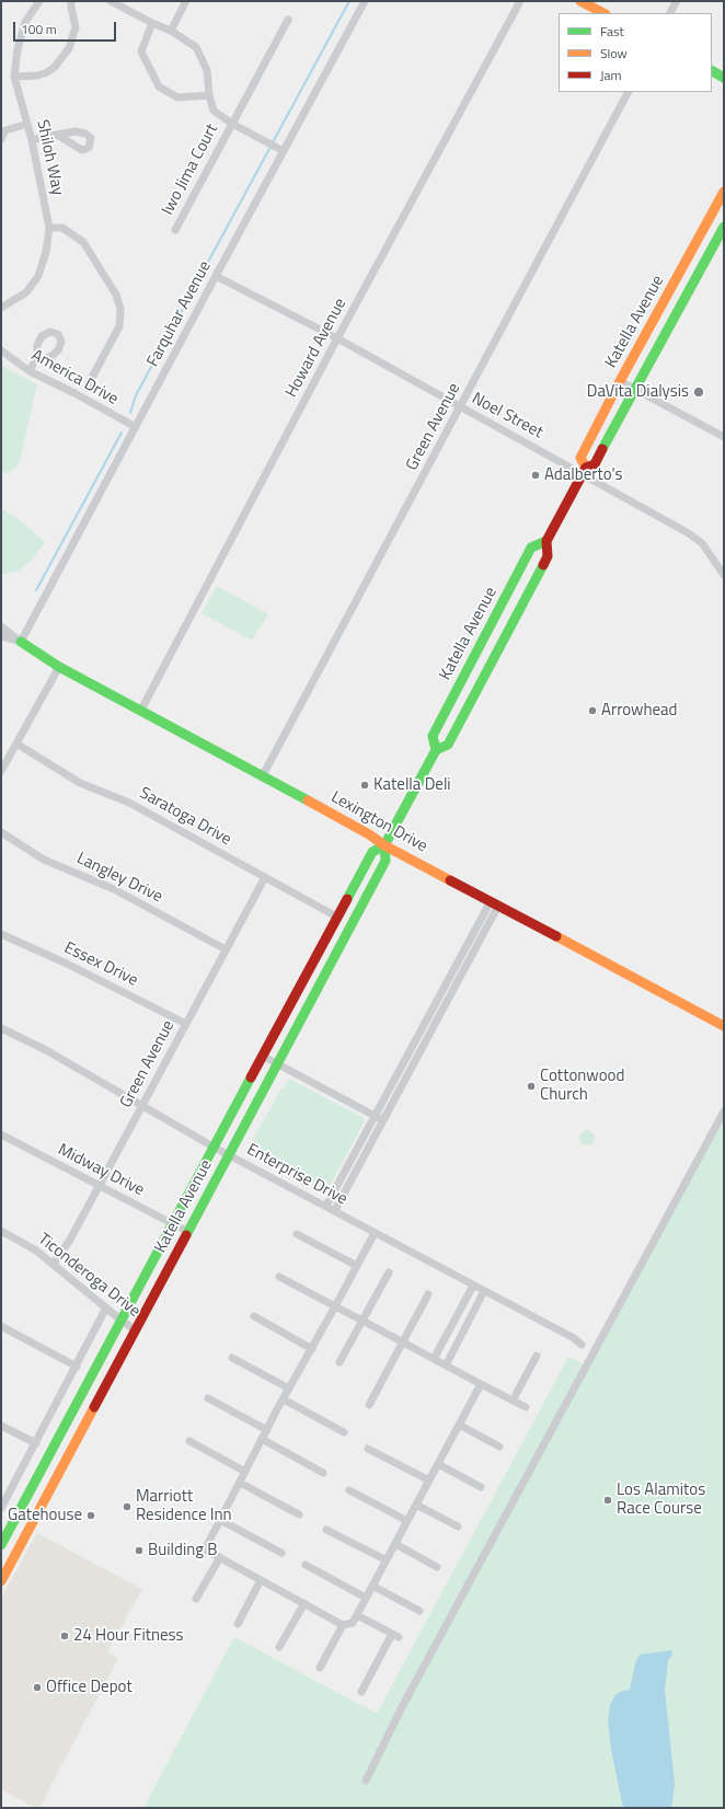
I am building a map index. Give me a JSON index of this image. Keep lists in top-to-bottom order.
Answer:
{
  "streets": {
    "main road": ["Katella Avenue", "Lexington Drive"],
    "street": [
      "Shiloh Way",
      "Iwo Jima Court",
      "Farquhar Avenue",
      "Howard Avenue",
      "America Drive",
      "Noel Street",
      "Green Avenue",
      "Saratoga Drive",
      "Langley Drive",
      "Essex Drive",
      "Midway Drive",
      "Enterprise Drive",
      "Ticonderoga Drive"
    ]
  },
  "crossings": [
    ["Farquhar Avenue", "America Drive"],
    ["Farquhar Avenue", "Noel Street"],
    ["Farquhar Avenue", "Lexington Drive"],
    ["Katella Avenue", "Noel Street"],
    ["Katella Avenue", "Saratoga Drive"],
    ["Katella Avenue", "Lexington Drive"],
    ["Katella Avenue", "Midway Drive"],
    ["Katella Avenue", "Enterprise Drive"],
    ["Katella Avenue", "Ticonderoga Drive"],
    ["Howard Avenue", "Noel Street"],
    ["Howard Avenue", "Lexington Drive"],
    ["Noel Street", "Green Avenue"],
    ["Green Avenue", "Saratoga Drive"],
    ["Green Avenue", "Lexington Drive"],
    ["Green Avenue", "Langley Drive"],
    ["Green Avenue", "Essex Drive"],
    ["Green Avenue", "Midway Drive"],
    ["Green Avenue", "Enterprise Drive"],
    ["Green Avenue", "Ticonderoga Drive"]
  ],
  "places": [
    "DaVita Dialysis",
    "Adalberto's",
    "Arrowhead",
    "Katella Deli",
    "Cottonwood Church",
    "Los Alamitos Race Course",
    "Marriott Residence Inn",
    "Gatehouse",
    "Building B",
    "24 Hour Fitness",
    "Office Depot"
  ],
  "legend": ["Fast", "Slow", "Jam"],
  "scale_bar": "100 m"
}
